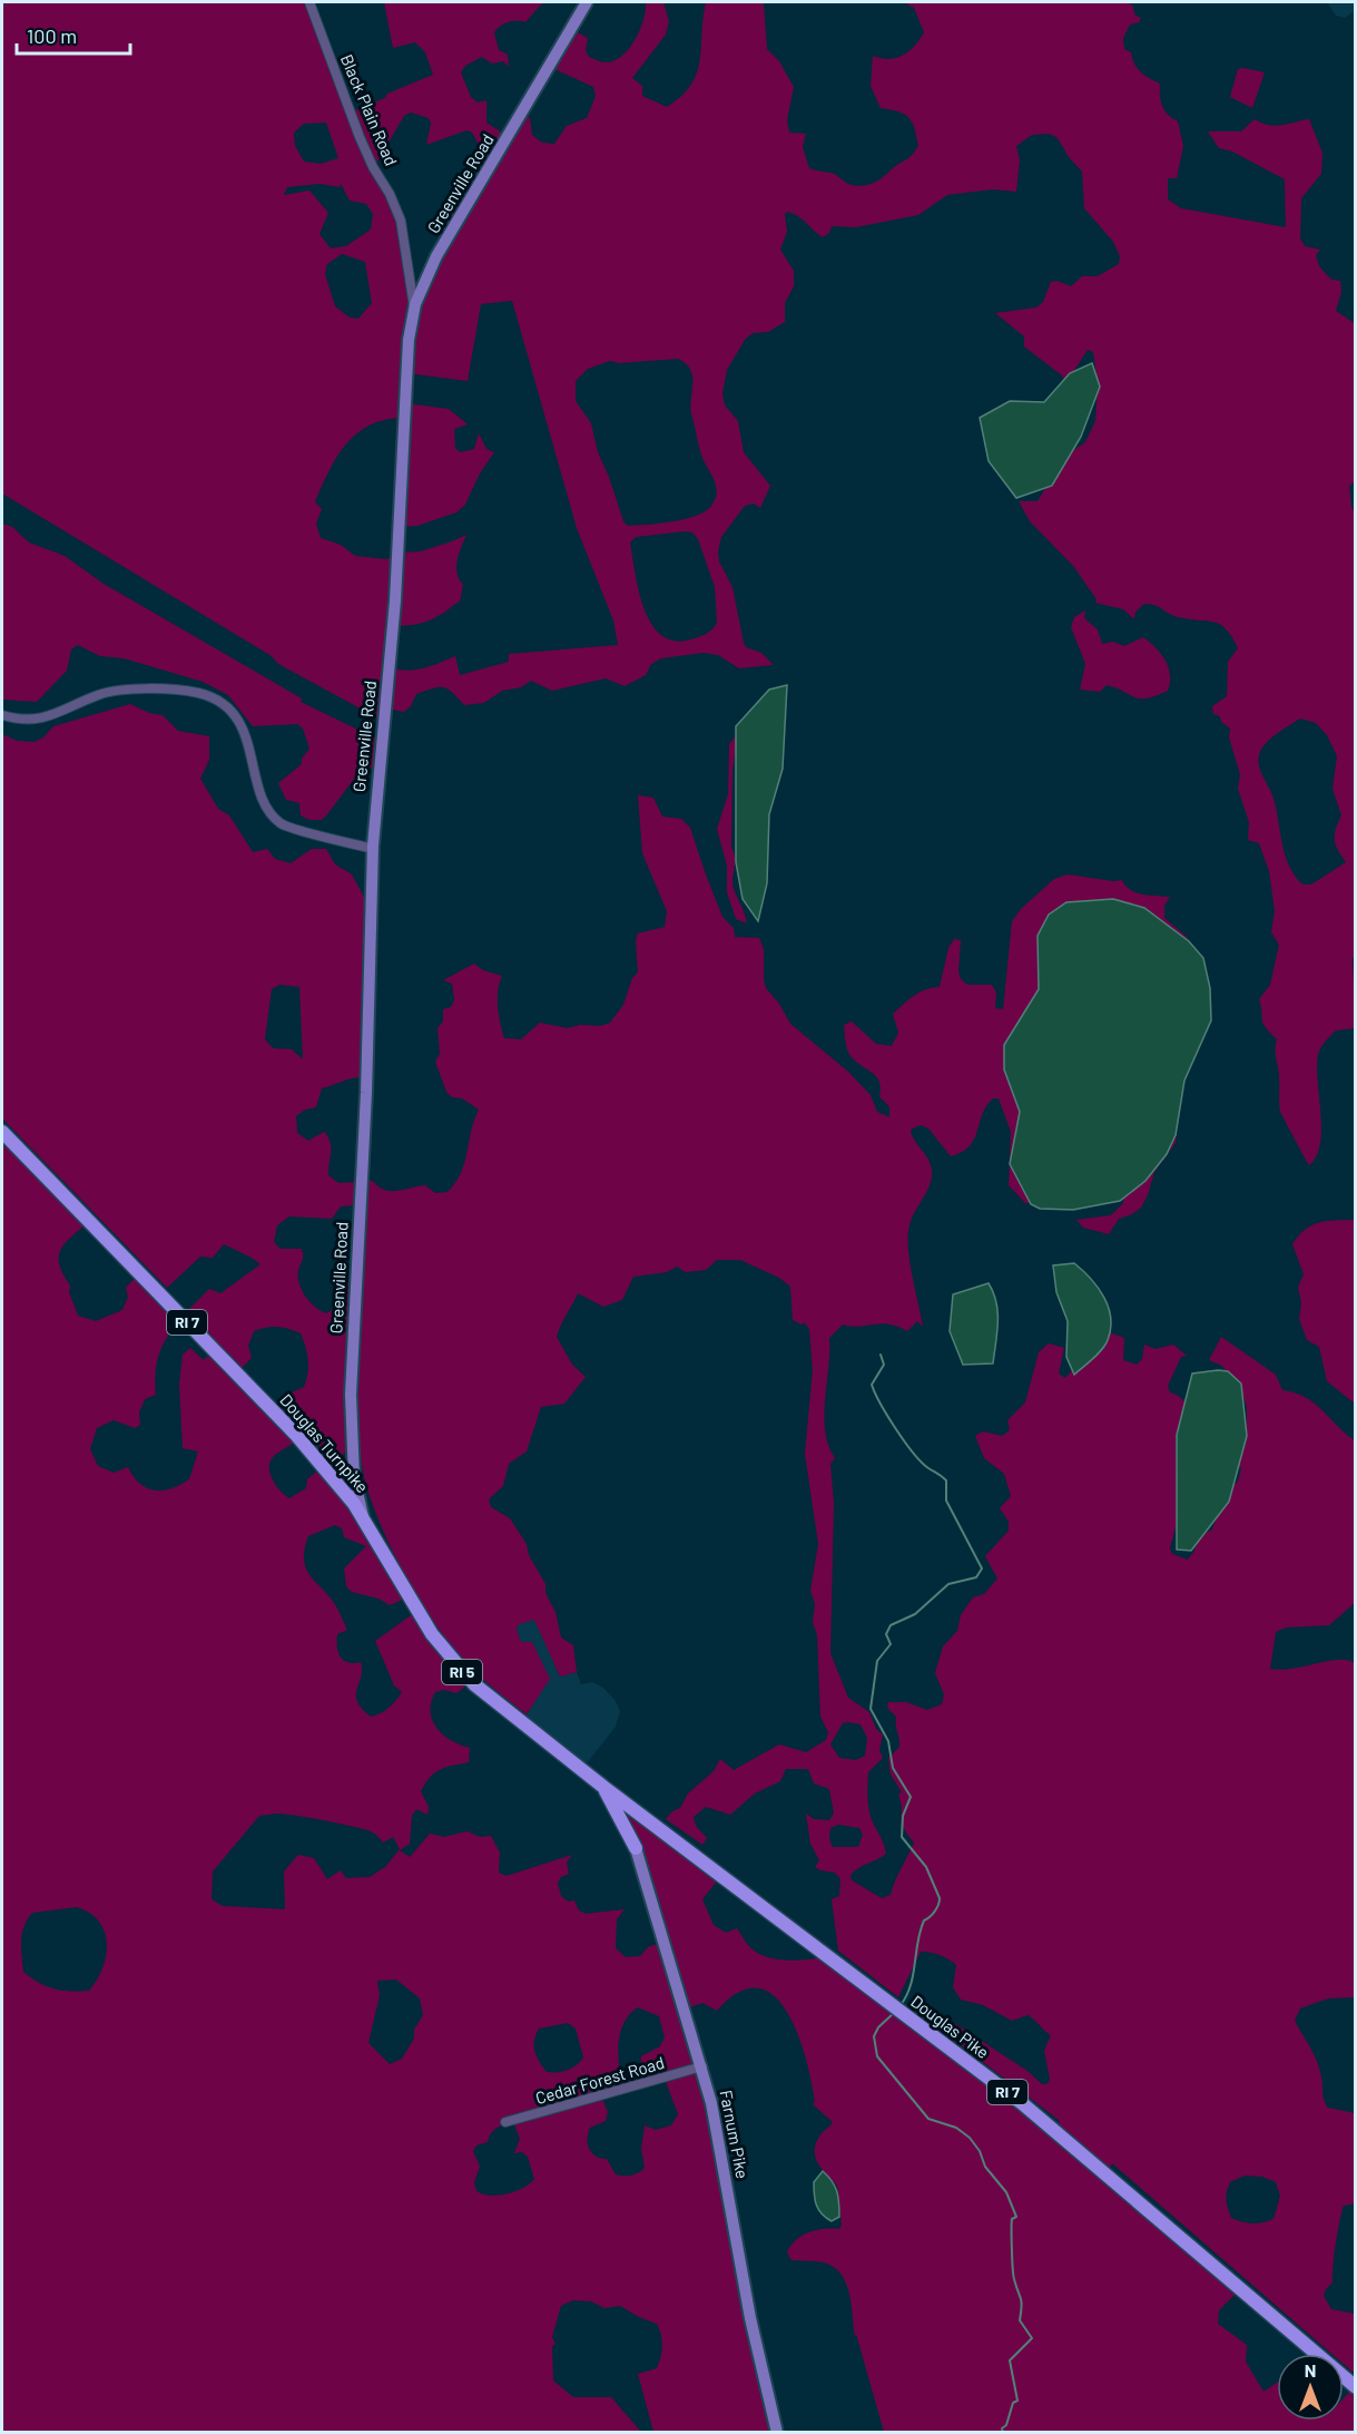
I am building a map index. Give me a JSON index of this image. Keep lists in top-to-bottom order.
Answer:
{
  "streets": {
    "main road": [
      "Greenville Road",
      "RI 7",
      "Douglas Turnpike",
      "RI 5",
      "Douglas Pike",
      "Farnum Pike"
    ],
    "street": ["Black Plain Road", "Cedar Forest Road"]
  },
  "crossings": [
    ["Black Plain Road", "Greenville Road"],
    ["Greenville Road", "Douglas Turnpike"],
    ["Douglas Turnpike", "Douglas Pike"],
    ["Douglas Turnpike", "Farnum Pike"],
    ["Douglas Pike", "Farnum Pike"],
    ["Cedar Forest Road", "Farnum Pike"]
  ],
  "scale_bar": "100 m",
  "north": "top"
}
